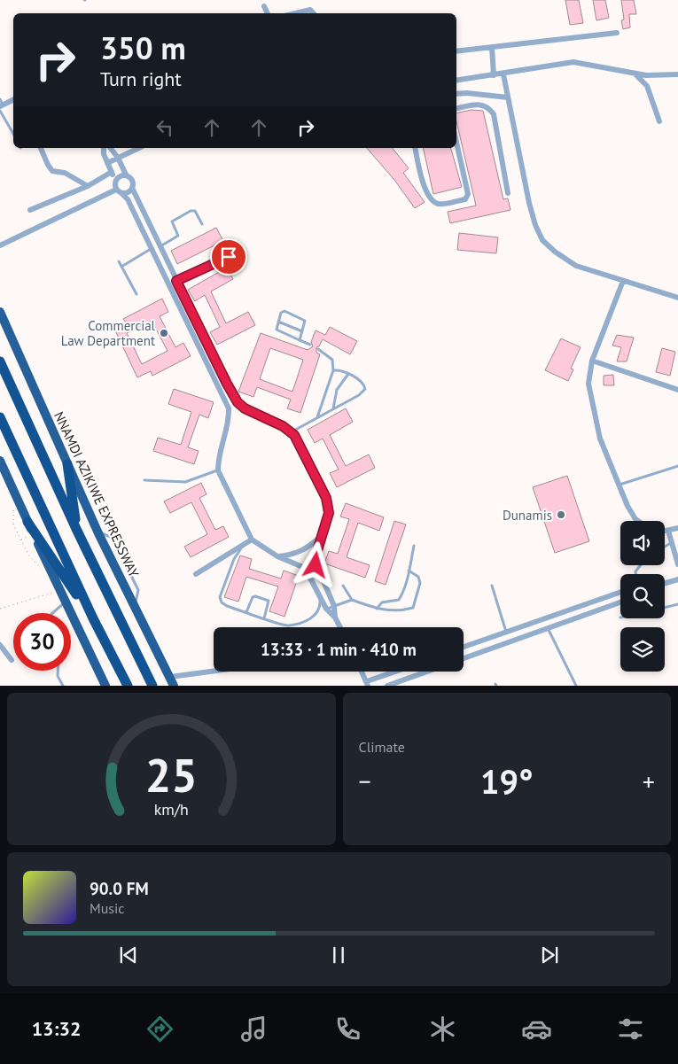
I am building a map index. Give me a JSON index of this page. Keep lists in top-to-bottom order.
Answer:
{
  "streets": {
    "highway": ["NNAMDI AZIKIWE EXPRESSWAY"]
  },
  "places": ["Commercial Law Department", "Dunamis"],
  "page": {
    "turn": ["350 m", "Turn right"],
    "limit": "30",
    "trip": "13:33 · 1 min · 410 m",
    "tile": "Climate",
    "heat": ["−", "19°", "+"],
    "song": ["90.0 FM", "Music"],
    "tabs": "13:32",
    "gauge": ["25", "km/h"]
  }
}
